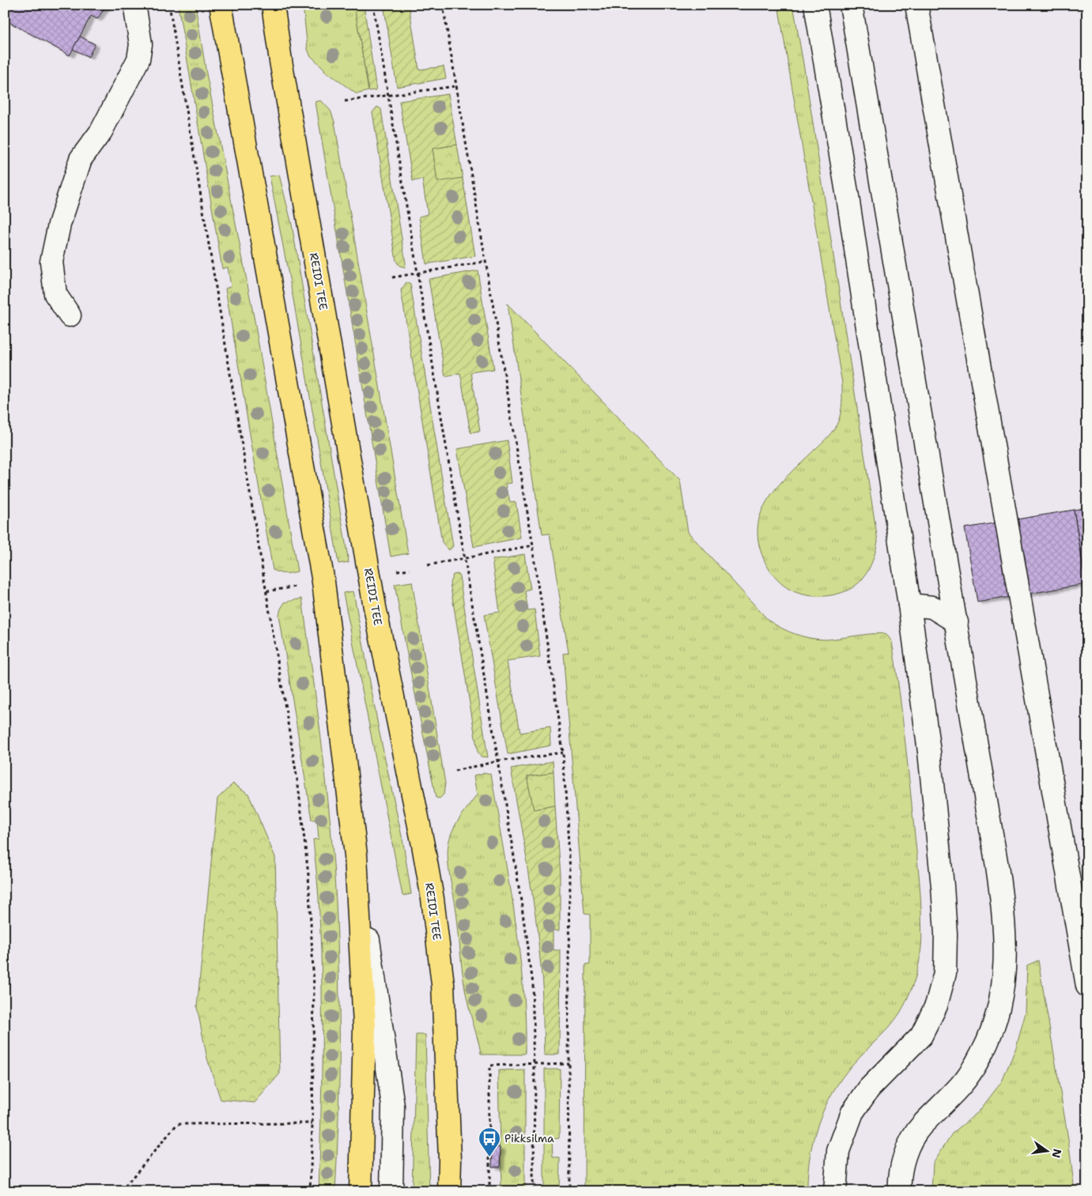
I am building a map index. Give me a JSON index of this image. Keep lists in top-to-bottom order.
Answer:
{
  "streets": {
    "main road": ["REIDI TEE"]
  },
  "places": {
    "bus stop": ["Pikksilma"]
  },
  "north": "right"
}
